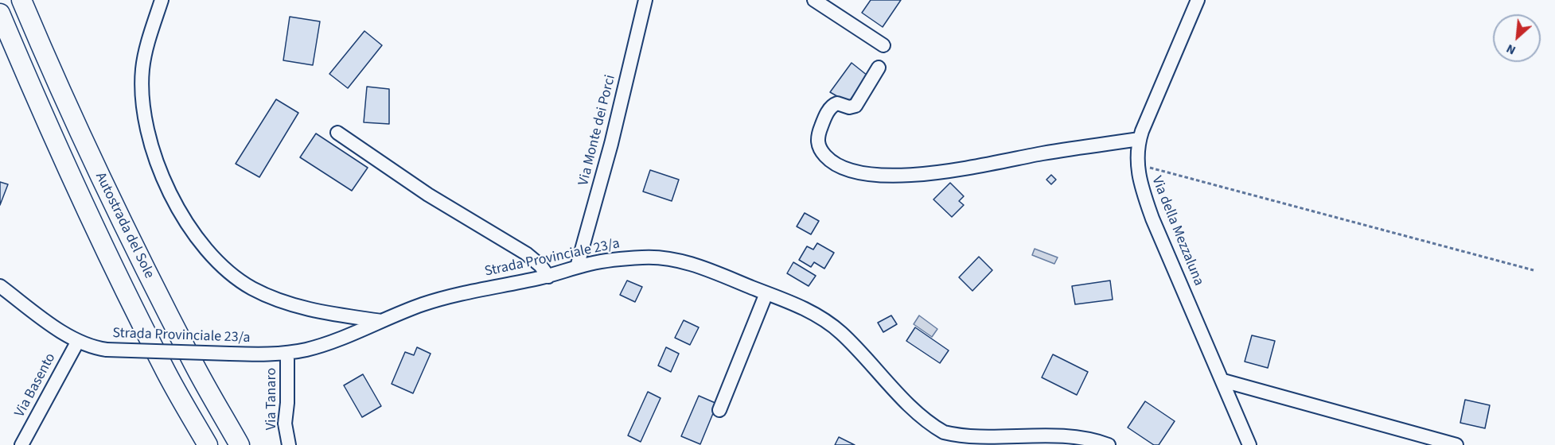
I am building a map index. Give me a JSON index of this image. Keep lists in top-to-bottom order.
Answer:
{
  "streets": {
    "highway": ["Autostrada del Sole"],
    "street": [
      "Via Monte dei Porci",
      "Via della Mezzaluna",
      "Strada Provinciale 23/a",
      "Via Basento",
      "Via Tanaro"
    ]
  },
  "crossings": [
    ["Via Monte dei Porci", "Strada Provinciale 23/a"],
    ["Strada Provinciale 23/a", "Via Basento"],
    ["Strada Provinciale 23/a", "Via Tanaro"]
  ],
  "north": "bottom left"
}
